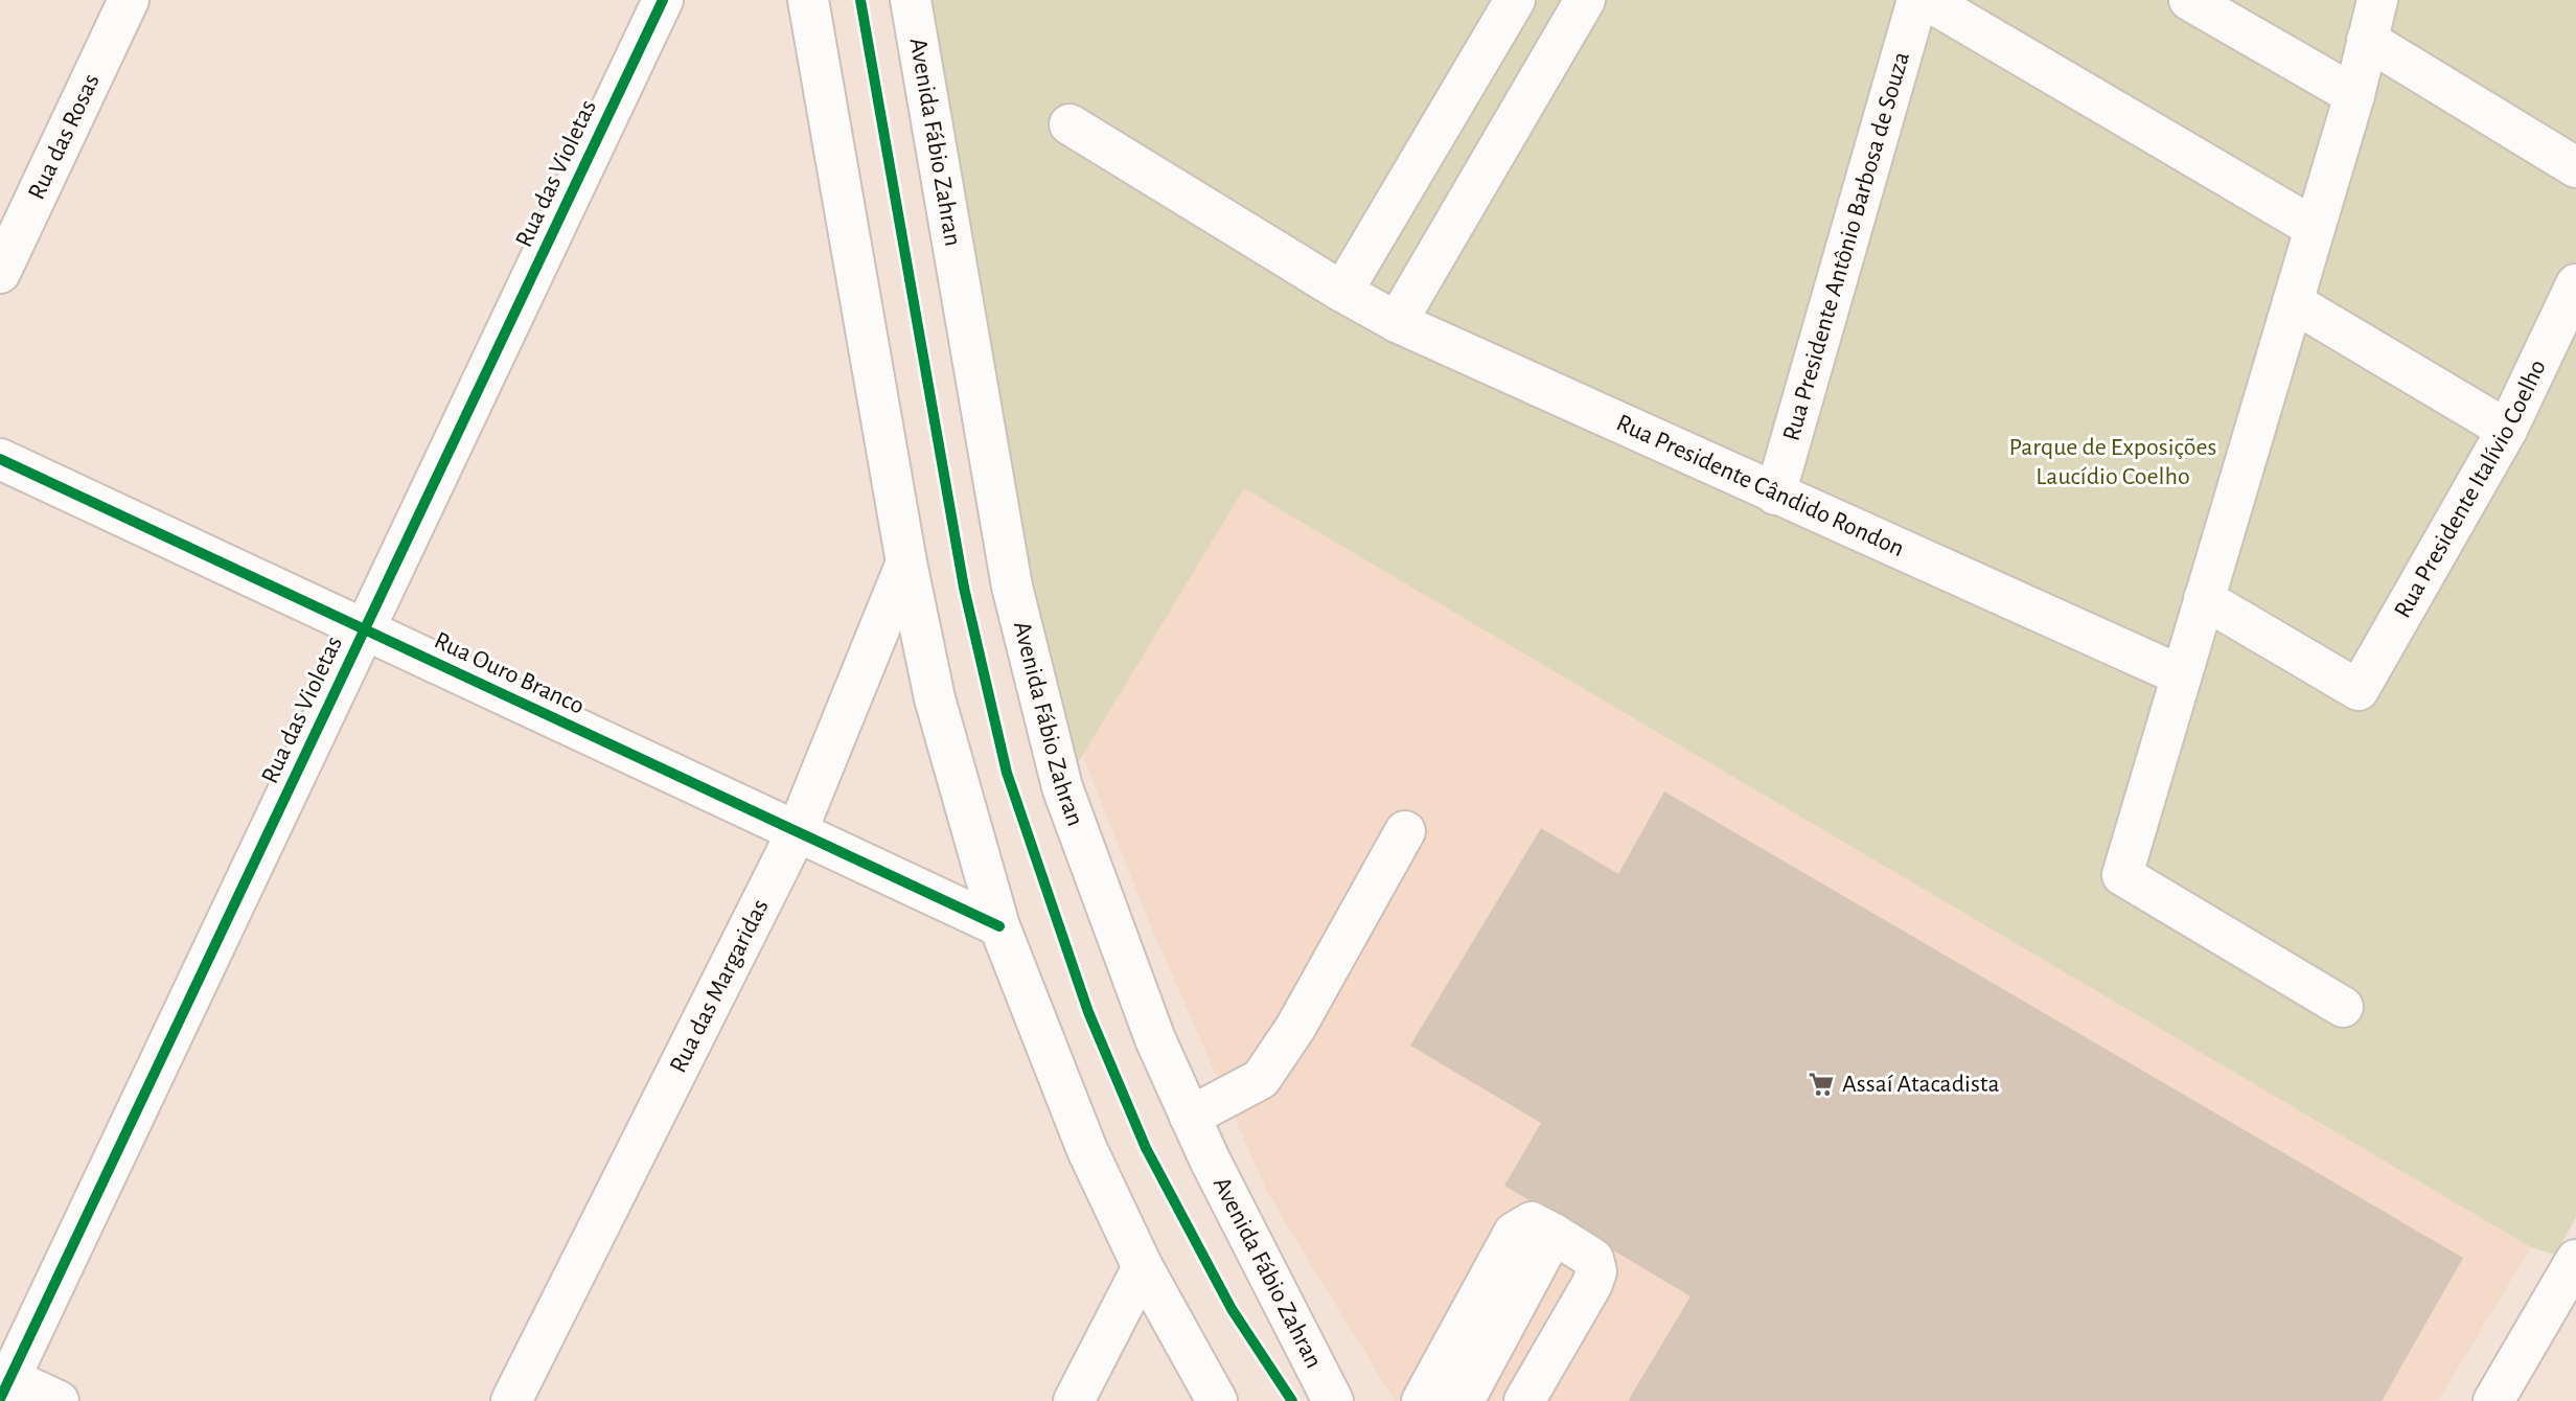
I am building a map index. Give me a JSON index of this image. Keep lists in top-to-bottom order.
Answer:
{
  "streets": {
    "street": [
      "Rua das Rosas",
      "Avenida Fábio Zahran",
      "Rua das Violetas",
      "Rua Presidente Antônio Barbosa de Souza",
      "Rua Presidente Cândido Rondon",
      "Rua Presidente Italívio Coelho",
      "Rua Ouro Branco",
      "Rua das Margaridas"
    ]
  },
  "crossings": [
    ["Rua das Violetas", "Rua Ouro Branco"],
    ["Rua Presidente Antônio Barbosa de Souza", "Rua Presidente Cândido Rondon"],
    ["Rua Ouro Branco", "Rua das Margaridas"]
  ],
  "parks": ["Parque de Exposições Laucídio Coelho"],
  "places": {
    "supermarket": ["Assaí Atacadista"]
  }
}
